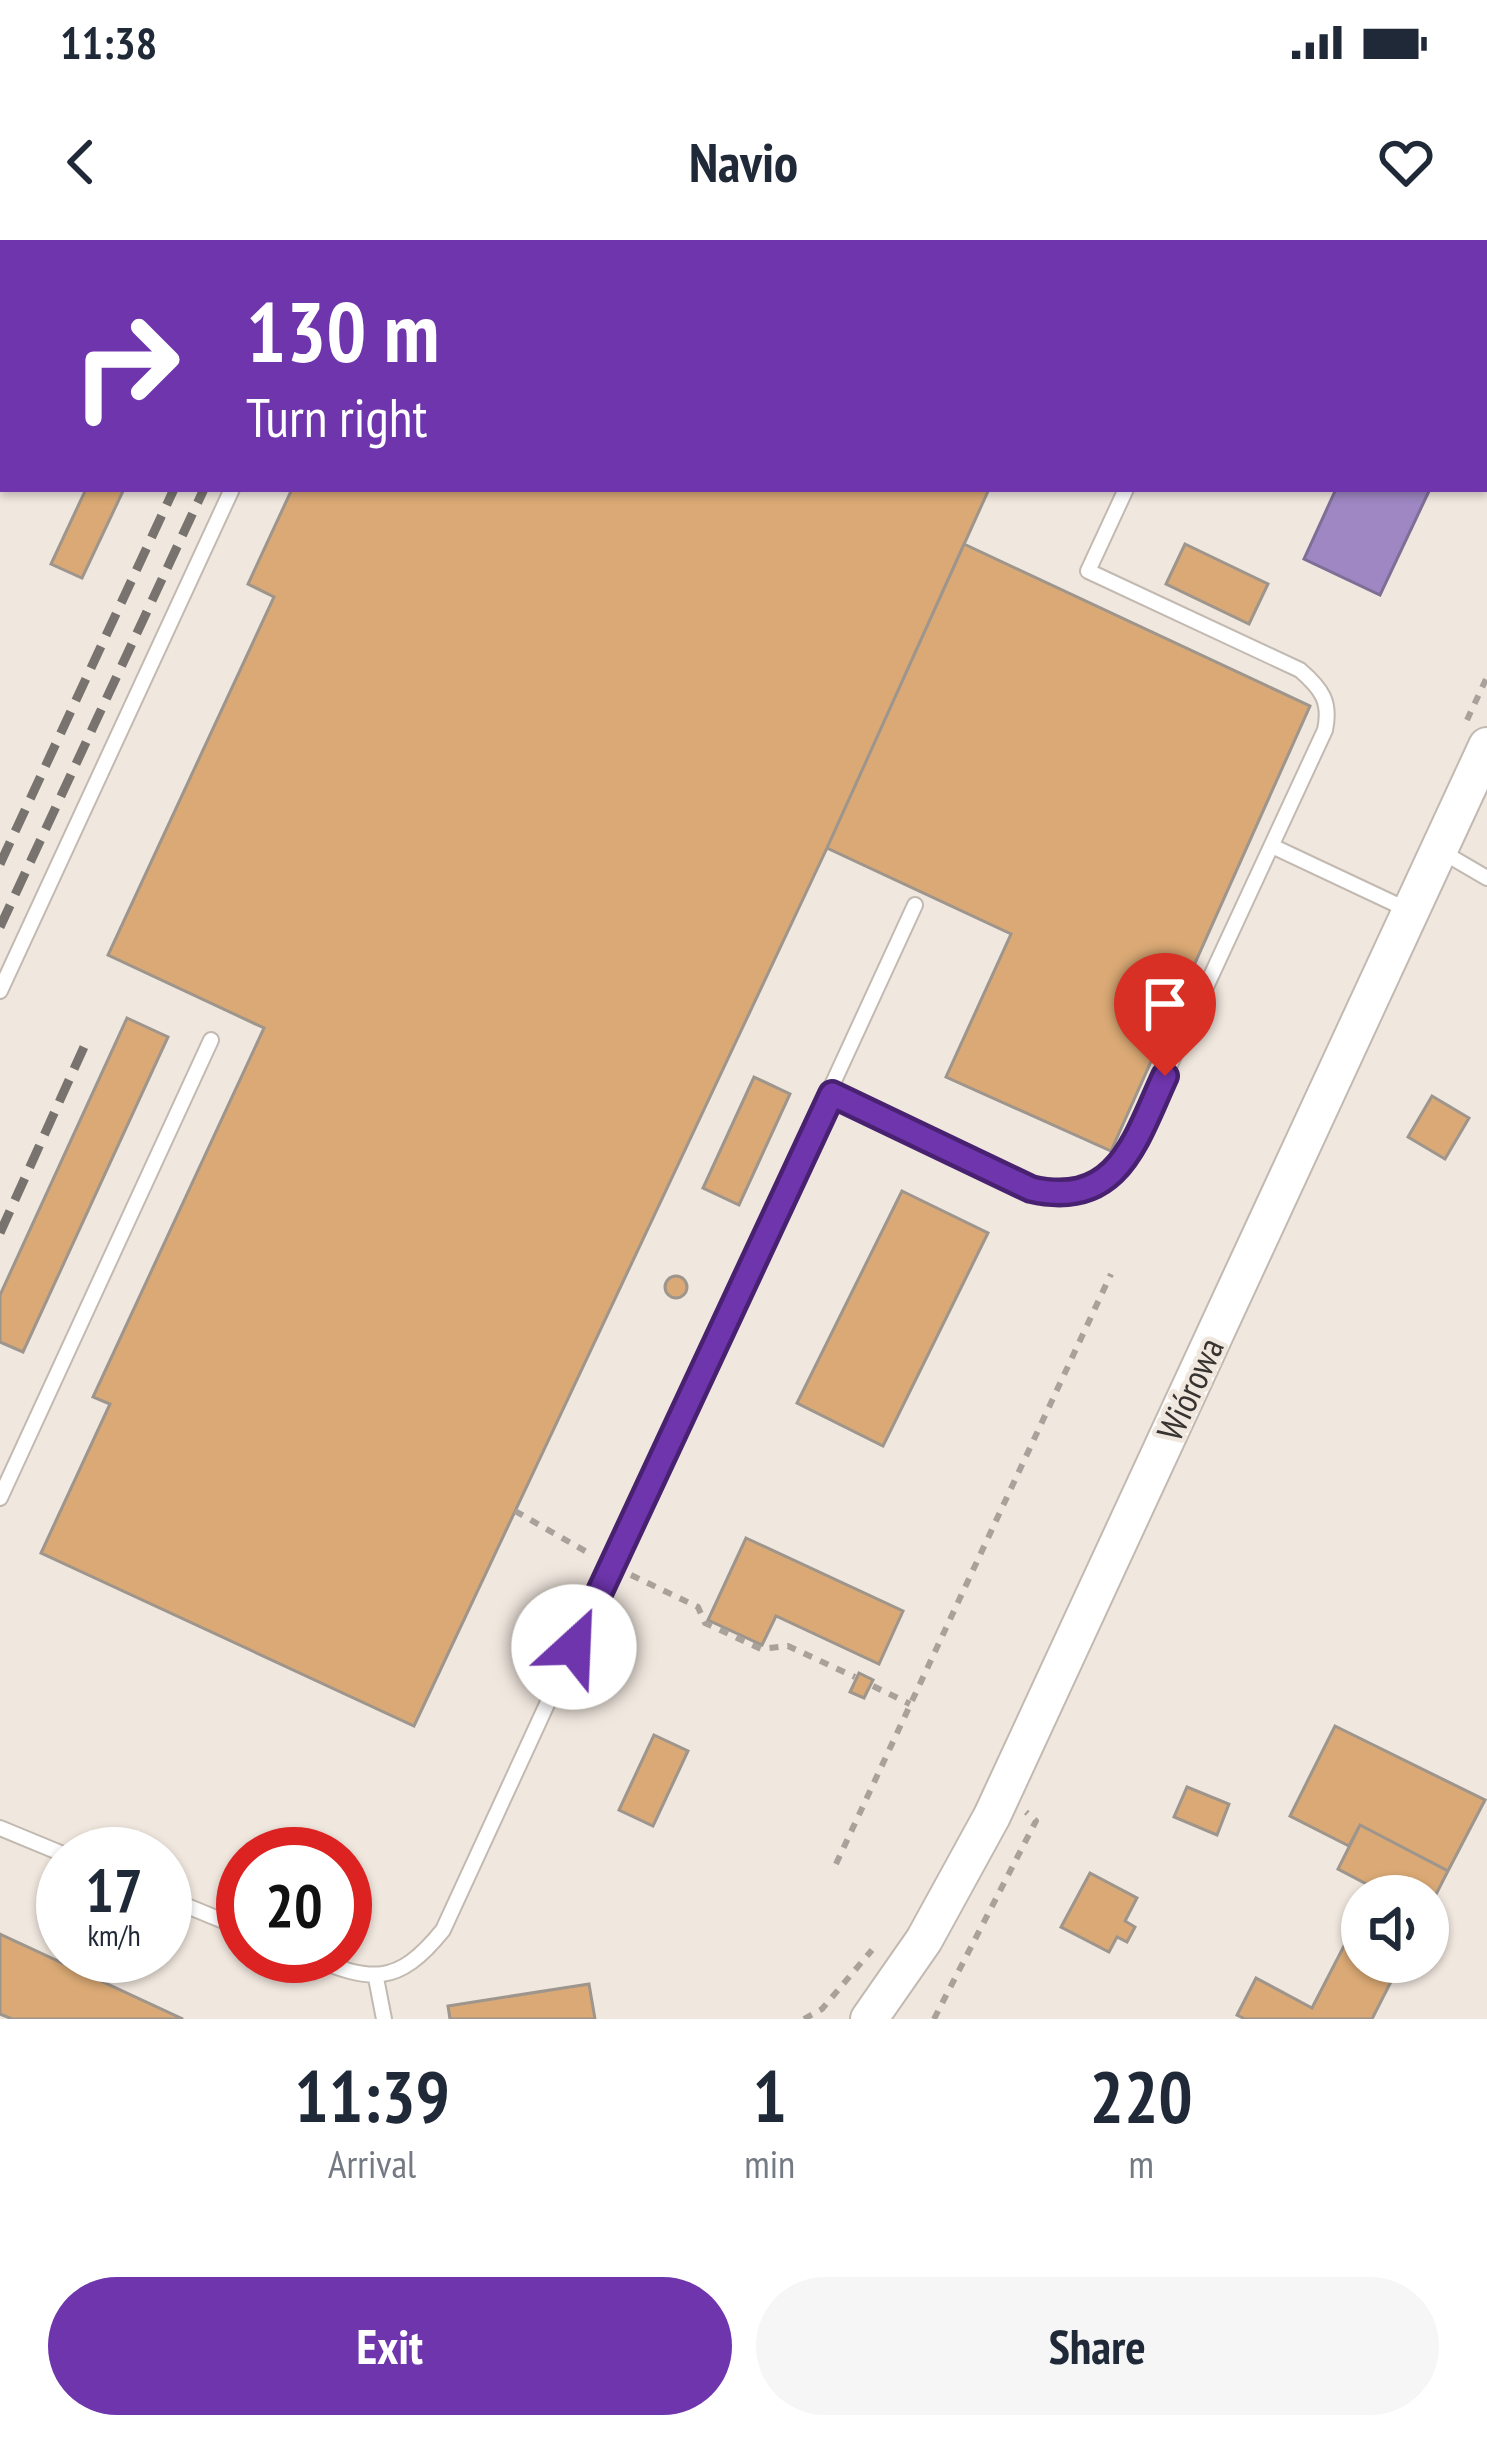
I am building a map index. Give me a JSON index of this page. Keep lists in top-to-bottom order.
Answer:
{
  "streets": {
    "street": ["Wiórowa"]
  },
  "page": {
    "status": "11:38",
    "header": "Navio",
    "turn": ["130 m", "Turn right"],
    "speed": "17 km/h",
    "limit": "20",
    "eta": [
      "11:39",
      "Arrival",
      "1",
      "min",
      "220",
      "m"
    ],
    "buttons": ["Exit", "Share"]
  }
}
